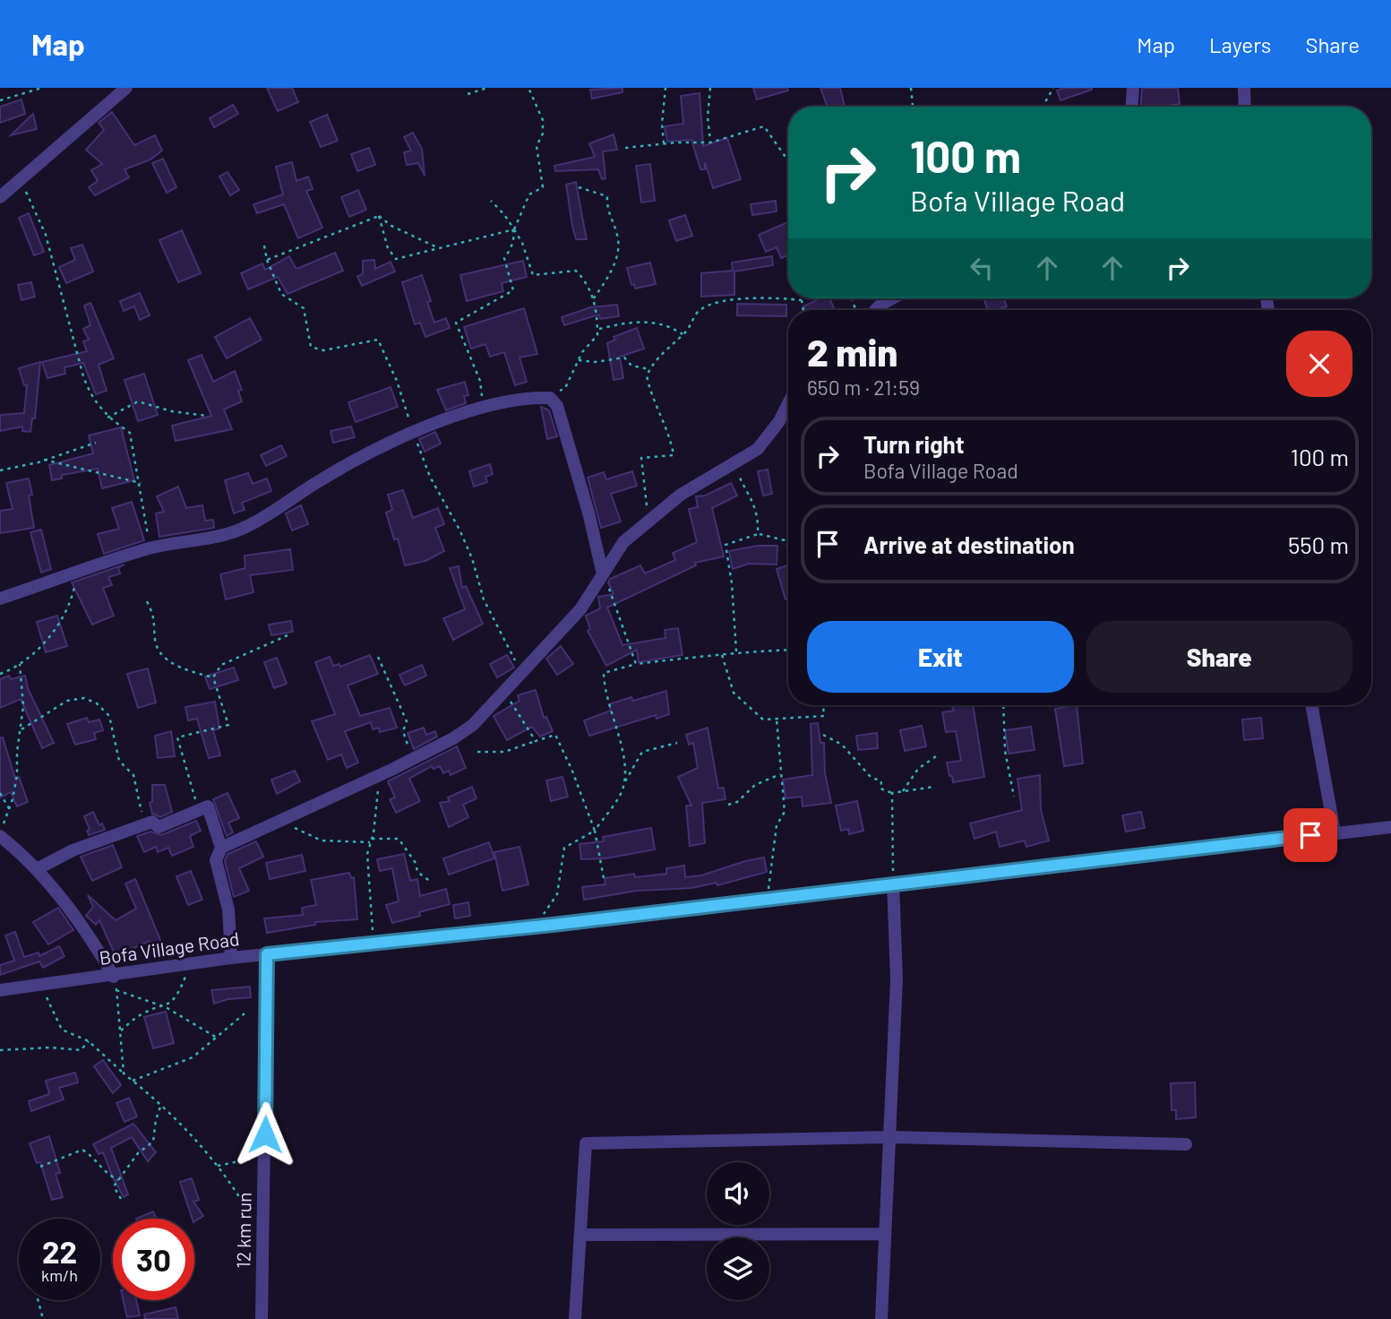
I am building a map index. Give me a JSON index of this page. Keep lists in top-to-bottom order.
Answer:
{
  "streets": {
    "street": ["Bofa Village Road", "12 km run"]
  },
  "crossings": [
    ["Bofa Village Road", "12 km run"]
  ],
  "page": {
    "header": "Map",
    "nav": ["Map", "Layers", "Share"],
    "turn": ["100 m", "Bofa Village Road"],
    "heading": ["2 min", "650 m · 21:59"],
    "list": [
      {
        "name": "Turn right",
        "note": "Bofa Village Road",
        "value": "100 m"
      },
      {
        "name": "Arrive at destination",
        "value": "550 m"
      }
    ],
    "buttons": ["Exit", "Share"],
    "speed": "22 km/h",
    "limit": "30"
  }
}
